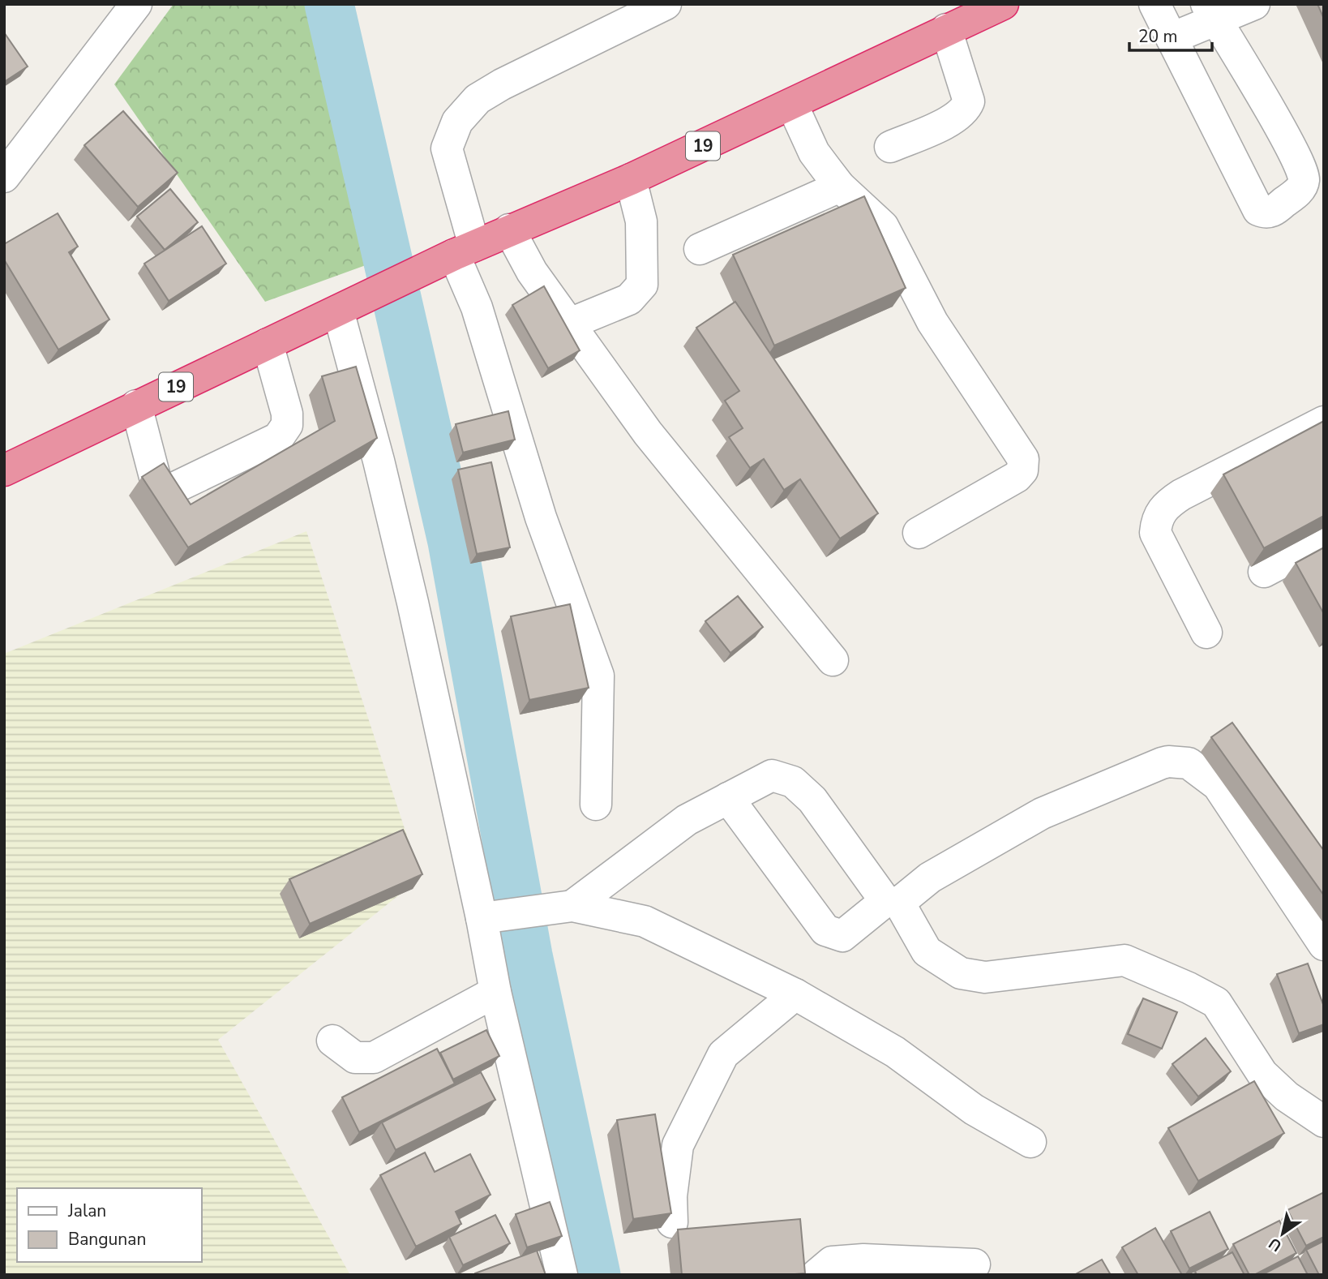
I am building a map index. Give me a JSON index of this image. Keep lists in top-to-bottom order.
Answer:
{
  "streets": {
    "highway": ["19"]
  },
  "legend": ["Jalan", "Bangunan"],
  "scale_bar": "20 m",
  "north": "bottom left"
}
